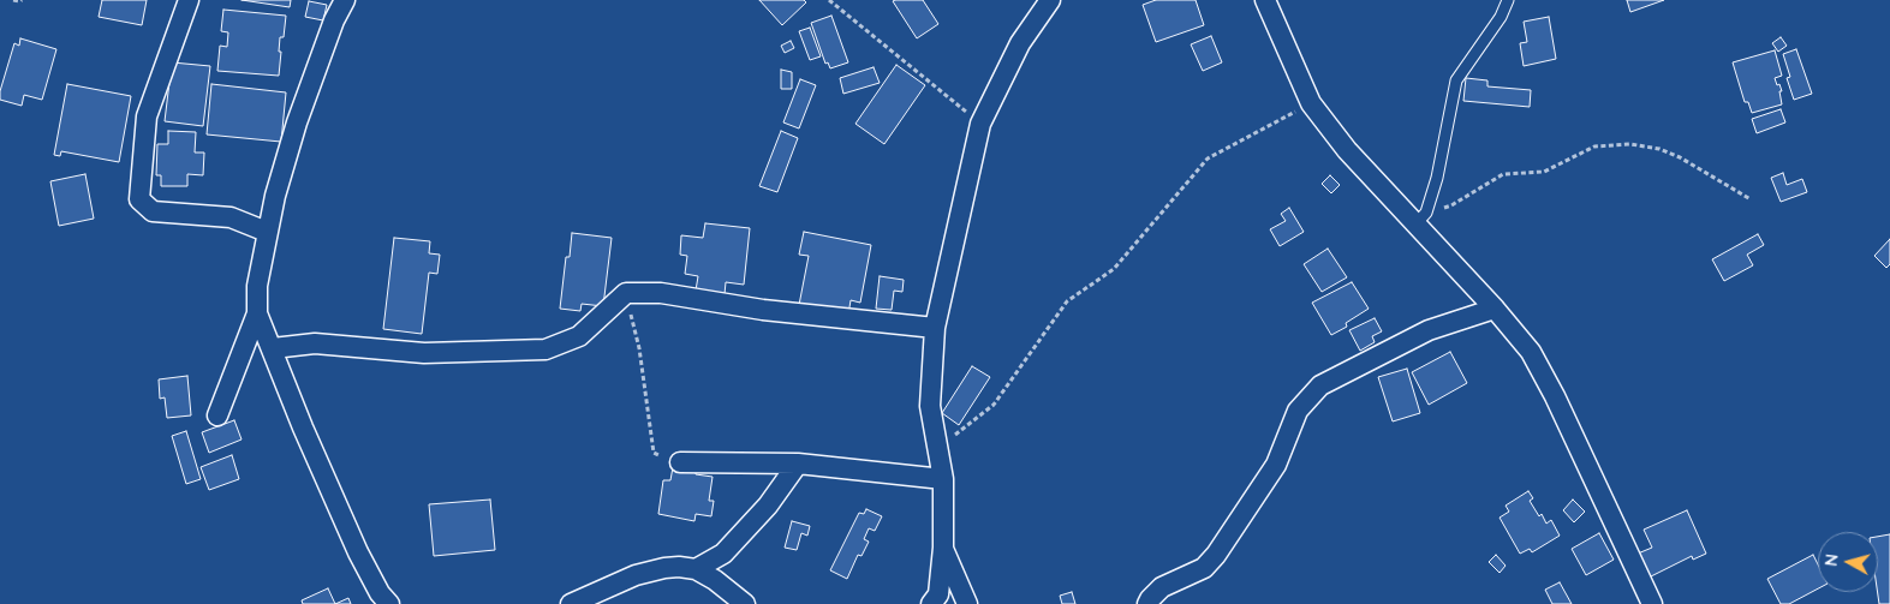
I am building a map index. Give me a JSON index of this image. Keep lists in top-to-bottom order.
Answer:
{
  "north": "left"
}
